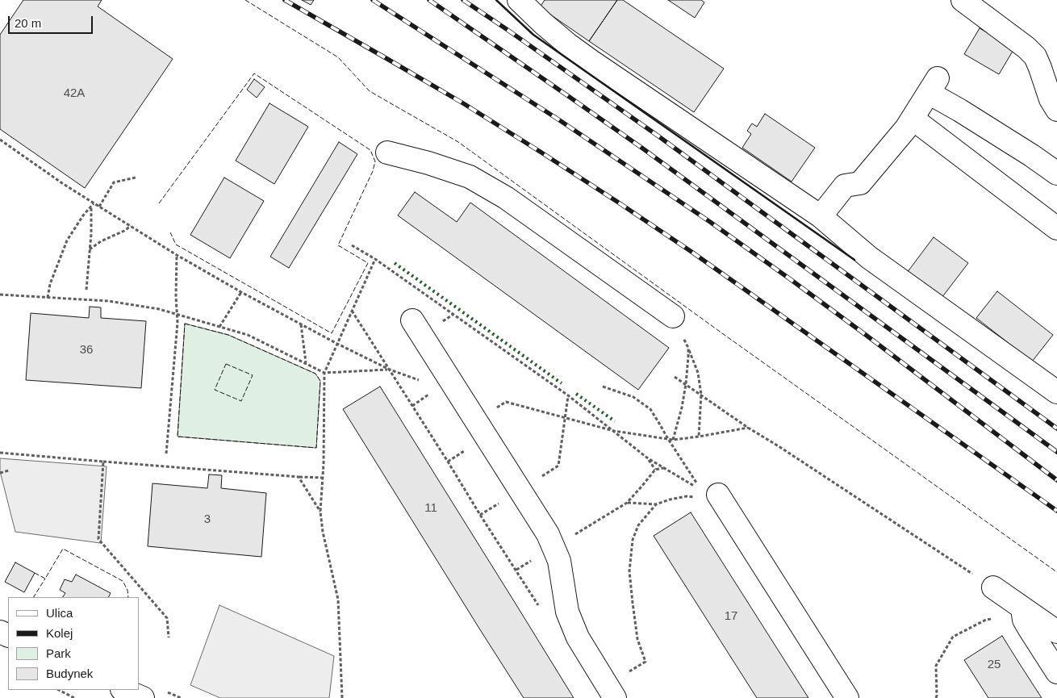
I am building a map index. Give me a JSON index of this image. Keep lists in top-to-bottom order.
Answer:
{
  "house_numbers": [
    "42A",
    "36",
    "11",
    "3",
    "17",
    "25"
  ],
  "legend": [
    "Ulica",
    "Kolej",
    "Park",
    "Budynek"
  ],
  "scale_bar": "20 m"
}
